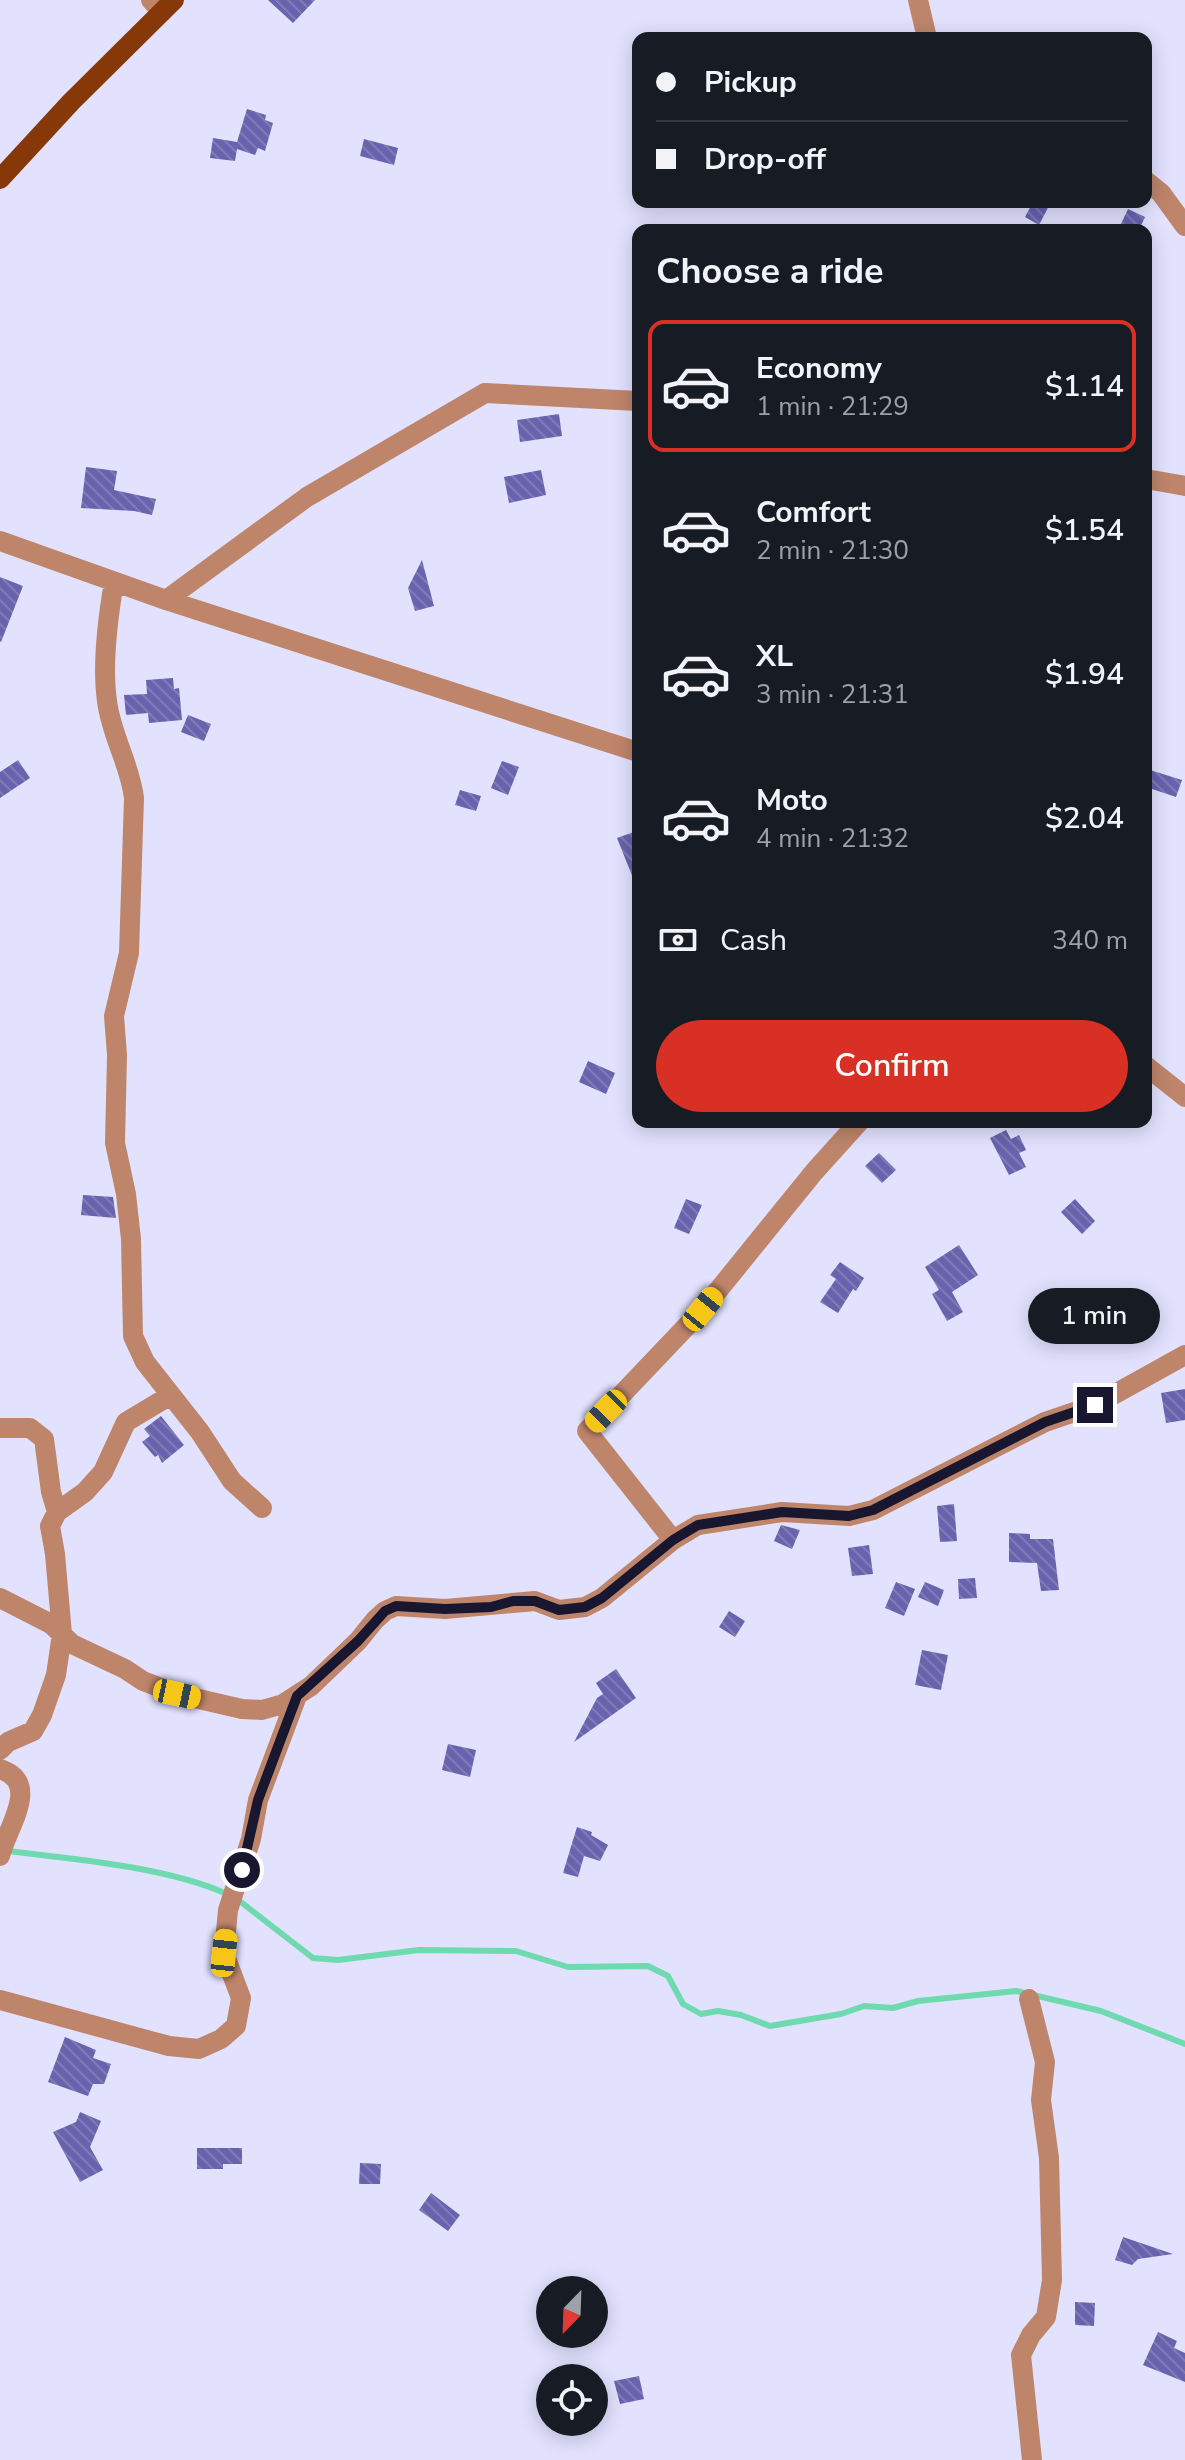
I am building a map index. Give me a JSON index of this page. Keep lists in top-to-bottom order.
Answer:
{
  "north": "bottom left",
  "page": {
    "banner": ["Pickup", "Drop-off"],
    "heading": "Choose a ride",
    "list": [
      {
        "name": "Economy",
        "note": "1 min · 21:29",
        "value": "$1.14"
      },
      {
        "name": "Comfort",
        "note": "2 min · 21:30",
        "value": "$1.54"
      },
      {
        "name": "XL",
        "note": "3 min · 21:31",
        "value": "$1.94"
      },
      {
        "name": "Moto",
        "note": "4 min · 21:32",
        "value": "$2.04"
      }
    ],
    "pay": ["Cash", "340 m"],
    "buttons": "Confirm",
    "bubble": "1 min"
  }
}
